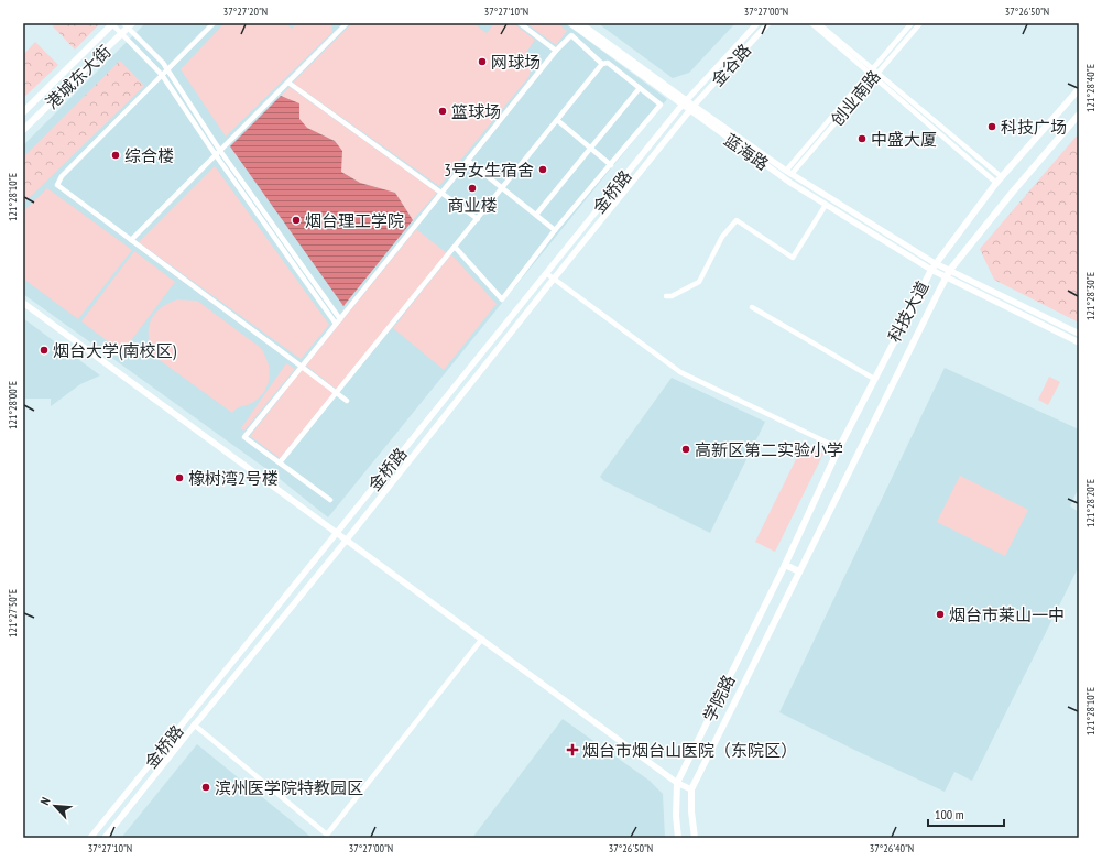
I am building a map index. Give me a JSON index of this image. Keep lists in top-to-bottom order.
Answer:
{
  "streets": {
    "main road": ["港城东大街", "科技大道", "学院路"],
    "street": [
      "金谷路",
      "创业南路",
      "蓝海路",
      "金桥路"
    ]
  },
  "crossings": [
    ["金谷路", "蓝海路"],
    ["金谷路", "金桥路"],
    ["创业南路", "蓝海路"],
    ["蓝海路", "金桥路"],
    ["蓝海路", "科技大道"],
    ["科技大道", "学院路"]
  ],
  "places": {
    "other": [
      "网球场",
      "篮球场",
      "科技广场",
      "中盛大厦",
      "综合楼",
      "3号女生宿舍",
      "商业楼",
      "烟台理工学院",
      "烟台大学(南校区)",
      "高新区第二实验小学",
      "橡树湾2号楼",
      "烟台市莱山一中",
      "滨州医学院特教园区"
    ],
    "health": ["烟台市烟台山医院（东院区）"]
  },
  "scale_bar": "100 m",
  "north": "top left",
  "coordinates": [
    "37°27'20\"N",
    "37°27'10\"N",
    "37°27'00\"N",
    "37°26'50\"N",
    "121°28'40\"E",
    "121°28'10\"E",
    "121°28'30\"E",
    "121°28'00\"E",
    "121°28'20\"E",
    "121°27'50\"E",
    "37°26'40\"N"
  ]
}
